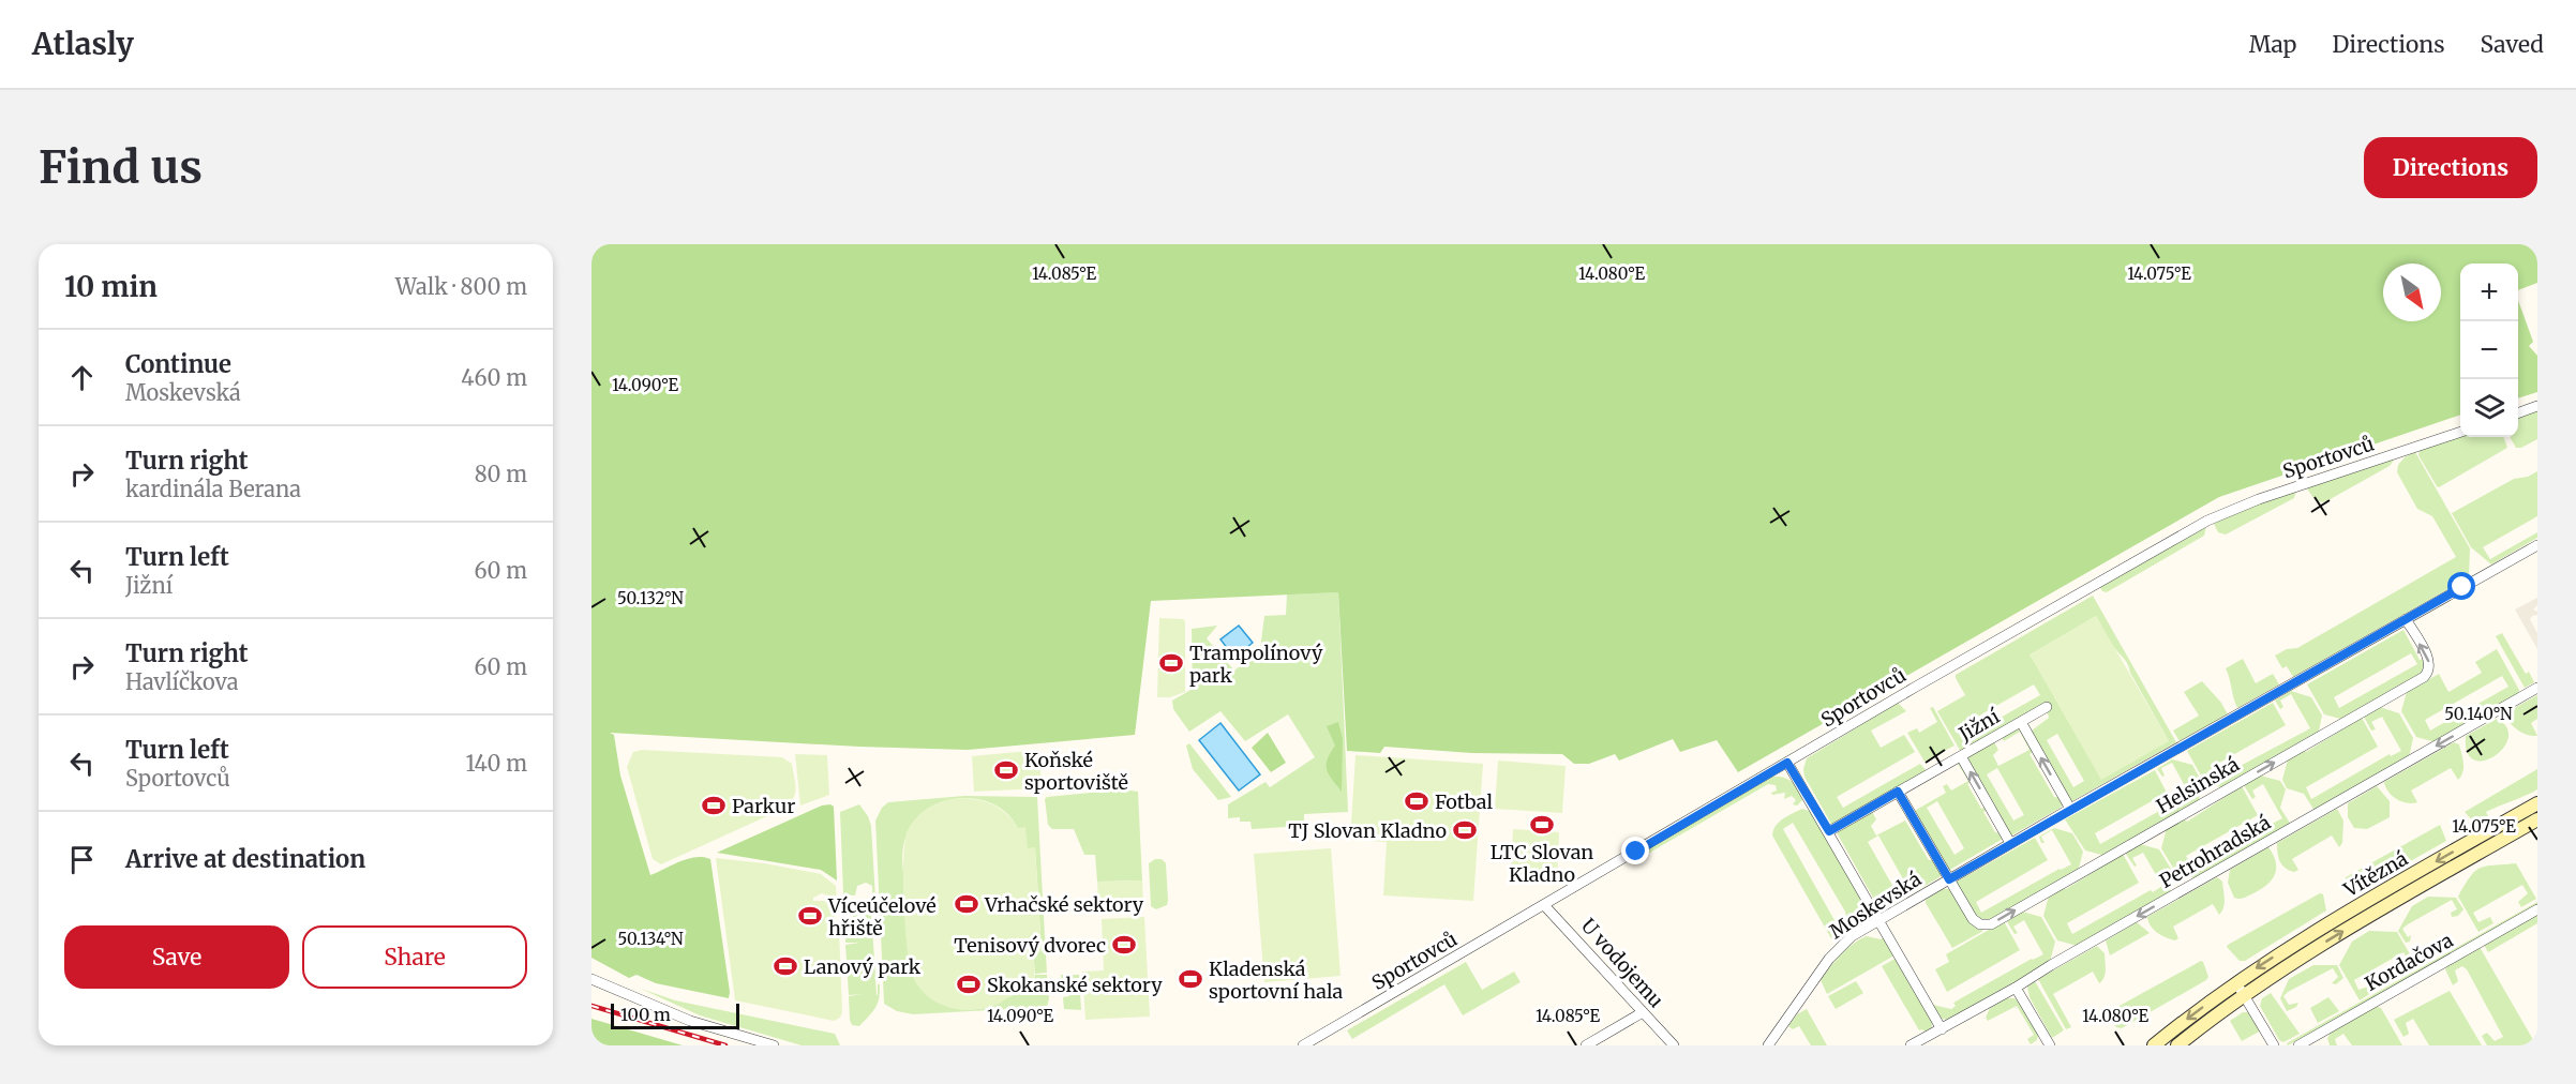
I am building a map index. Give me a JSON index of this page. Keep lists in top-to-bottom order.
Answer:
{
  "streets": {
    "main road": ["Vítězná"],
    "street": [
      "Sportovců",
      "Jižní",
      "Helsinská",
      "Petrohradská",
      "Moskevská",
      "Kordačova",
      "U vodojemu"
    ]
  },
  "crossings": [
    ["Sportovců", "U vodojemu"],
    ["Helsinská", "Moskevská"]
  ],
  "one_way": ["Helsinská", "Petrohradská"],
  "places": {
    "sports": [
      "Trampolínový park",
      "Koňské sportoviště",
      "Fotbal",
      "Parkur",
      "LTC Slovan Kladno",
      "TJ Slovan Kladno",
      "Vrhačské sektory",
      "Víceúčelové hřiště",
      "Tenisový dvorec",
      "Lanový park",
      "Kladenská sportovní hala",
      "Skokanské sektory"
    ]
  },
  "scale_bar": "100 m",
  "north": "bottom right",
  "page": {
    "header": "Atlasly",
    "nav": ["Map", "Directions", "Saved"],
    "buttons": [
      "Directions",
      ["Save", "Share"]
    ],
    "title": "Find us",
    "heading": ["10 min", "Walk · 800 m"],
    "map_buttons": ["+", "−"],
    "list": [
      ["Continue", "Moskevská", "460 m"],
      ["Turn right", "kardinála Berana", "80 m"],
      ["Turn left", "Jižní", "60 m"],
      ["Turn right", "Havlíčkova", "60 m"],
      ["Turn left", "Sportovců", "140 m"],
      "Arrive at destination"
    ],
    "scale": "100 m"
  },
  "coordinates": [
    "14.085°E",
    "14.080°E",
    "14.075°E",
    "14.090°E",
    "50.132°N",
    "50.140°N",
    "50.134°N"
  ]
}
